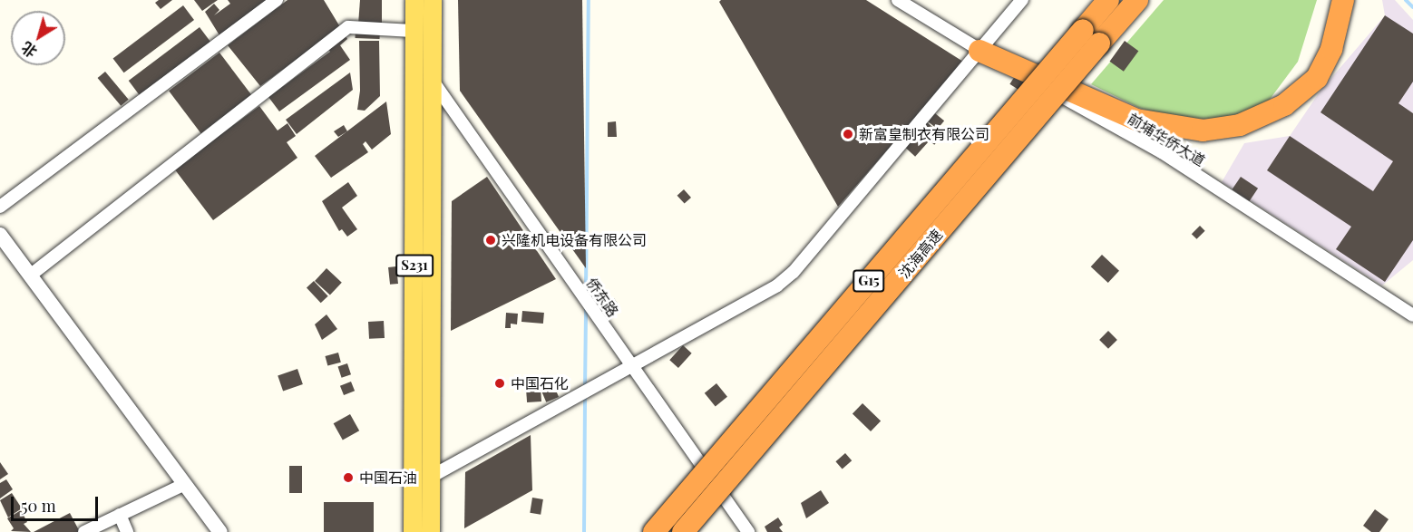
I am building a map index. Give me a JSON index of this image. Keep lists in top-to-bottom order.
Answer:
{
  "streets": {
    "highway": ["沈海高速", "G15"],
    "main road": ["S231"],
    "street": ["前埔华侨大道", "侨东路"]
  },
  "crossings": [
    ["S231", "侨东路"]
  ],
  "places": [
    "新富皇制衣有限公司",
    "兴隆机电设备有限公司",
    "中国石化",
    "中国石油"
  ],
  "scale_bar": "50 m",
  "north": "bottom left"
}
